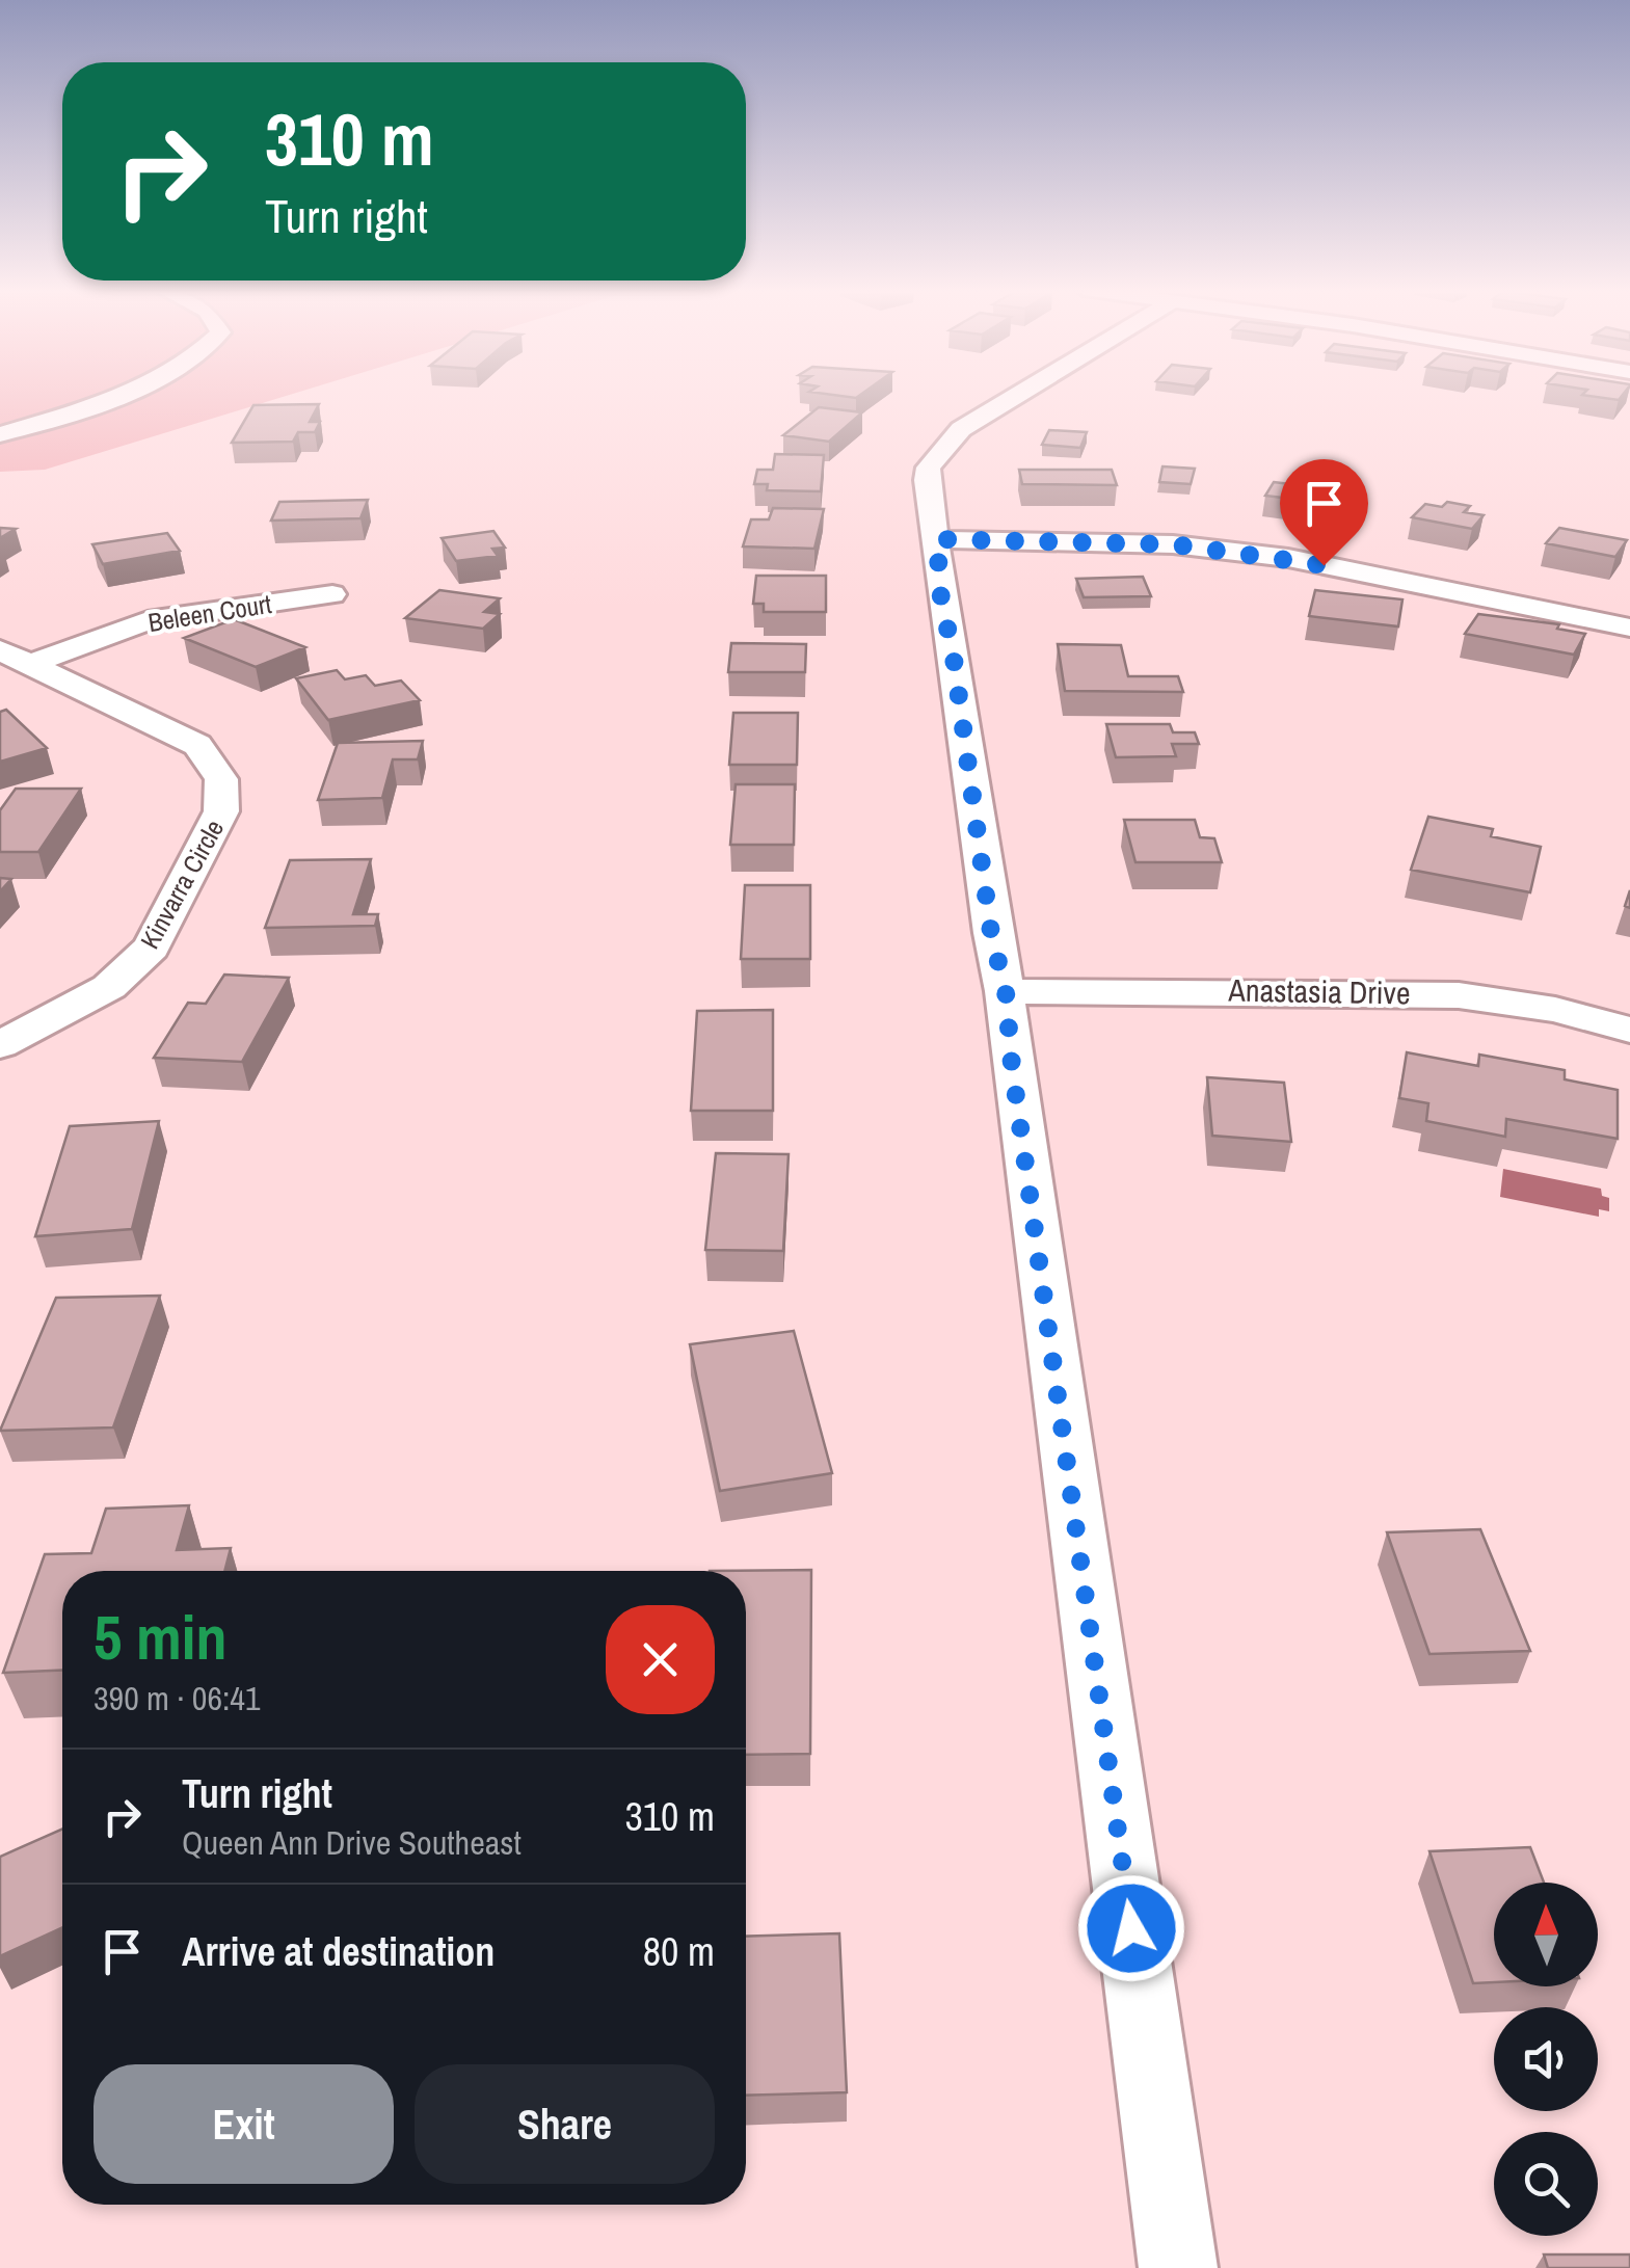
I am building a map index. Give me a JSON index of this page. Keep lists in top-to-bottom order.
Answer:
{
  "streets": {
    "street": ["Beleen Court", "Kinvarra Circle", "Anastasia Drive"]
  },
  "crossings": [
    ["Beleen Court", "Kinvarra Circle"]
  ],
  "north": "top",
  "page": {
    "turn": ["310 m", "Turn right"],
    "heading": ["5 min", "390 m · 06:41"],
    "list": [
      {
        "name": "Turn right",
        "note": "Queen Ann Drive Southeast",
        "value": "310 m"
      },
      {
        "name": "Arrive at destination",
        "value": "80 m"
      }
    ],
    "buttons": ["Exit", "Share"]
  }
}
